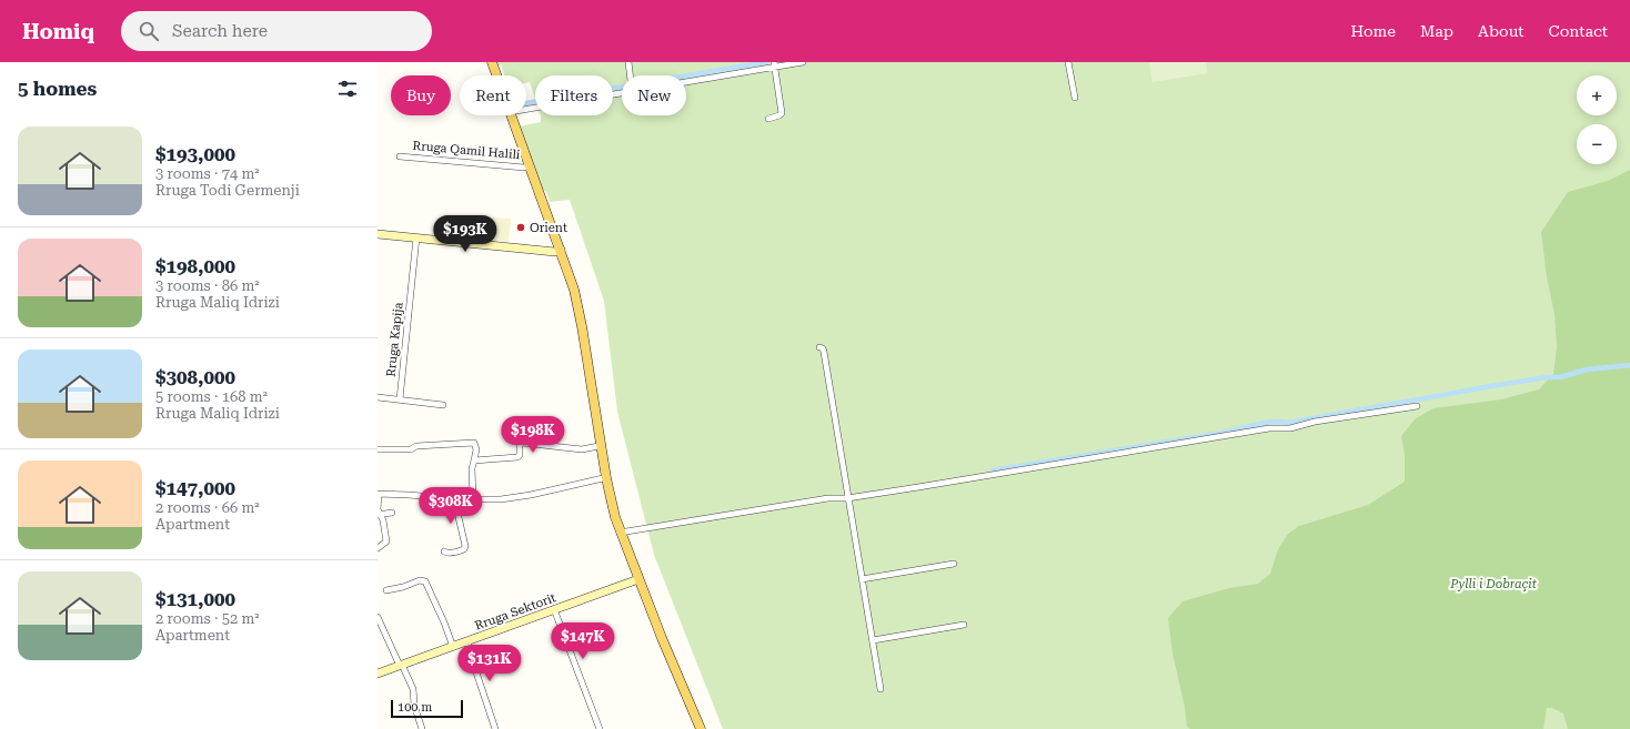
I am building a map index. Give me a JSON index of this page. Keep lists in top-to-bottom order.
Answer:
{
  "streets": {
    "main road": ["Rruga Qamil Halili"],
    "street": ["Rruga Kapija", "Rruga Sektorit"]
  },
  "parks": ["Pylli i Dobraçit"],
  "places": ["Orient"],
  "scale_bar": "100 m",
  "page": {
    "header": "Homiq",
    "search": "Search here",
    "nav": [
      "Home",
      "Map",
      "About",
      "Contact"
    ],
    "heading": "5 homes",
    "map_buttons": ["+", "−"],
    "chip": [
      "Buy",
      "Rent",
      "Filters",
      "New"
    ],
    "list": [
      {
        "name": "$193,000",
        "note": "3 rooms · 74 m² · Rruga Todi Germenji"
      },
      {
        "name": "$198,000",
        "note": "3 rooms · 86 m² · Rruga Maliq Idrizi"
      },
      {
        "name": "$308,000",
        "note": "5 rooms · 168 m² · Rruga Maliq Idrizi"
      },
      {
        "name": "$147,000",
        "note": "2 rooms · 66 m² · Apartment"
      },
      {
        "name": "$131,000",
        "note": "2 rooms · 52 m² · Apartment"
      }
    ],
    "price": [
      "$193K",
      "$198K",
      "$308K",
      "$147K",
      "$131K"
    ],
    "scale": "100 m"
  }
}
